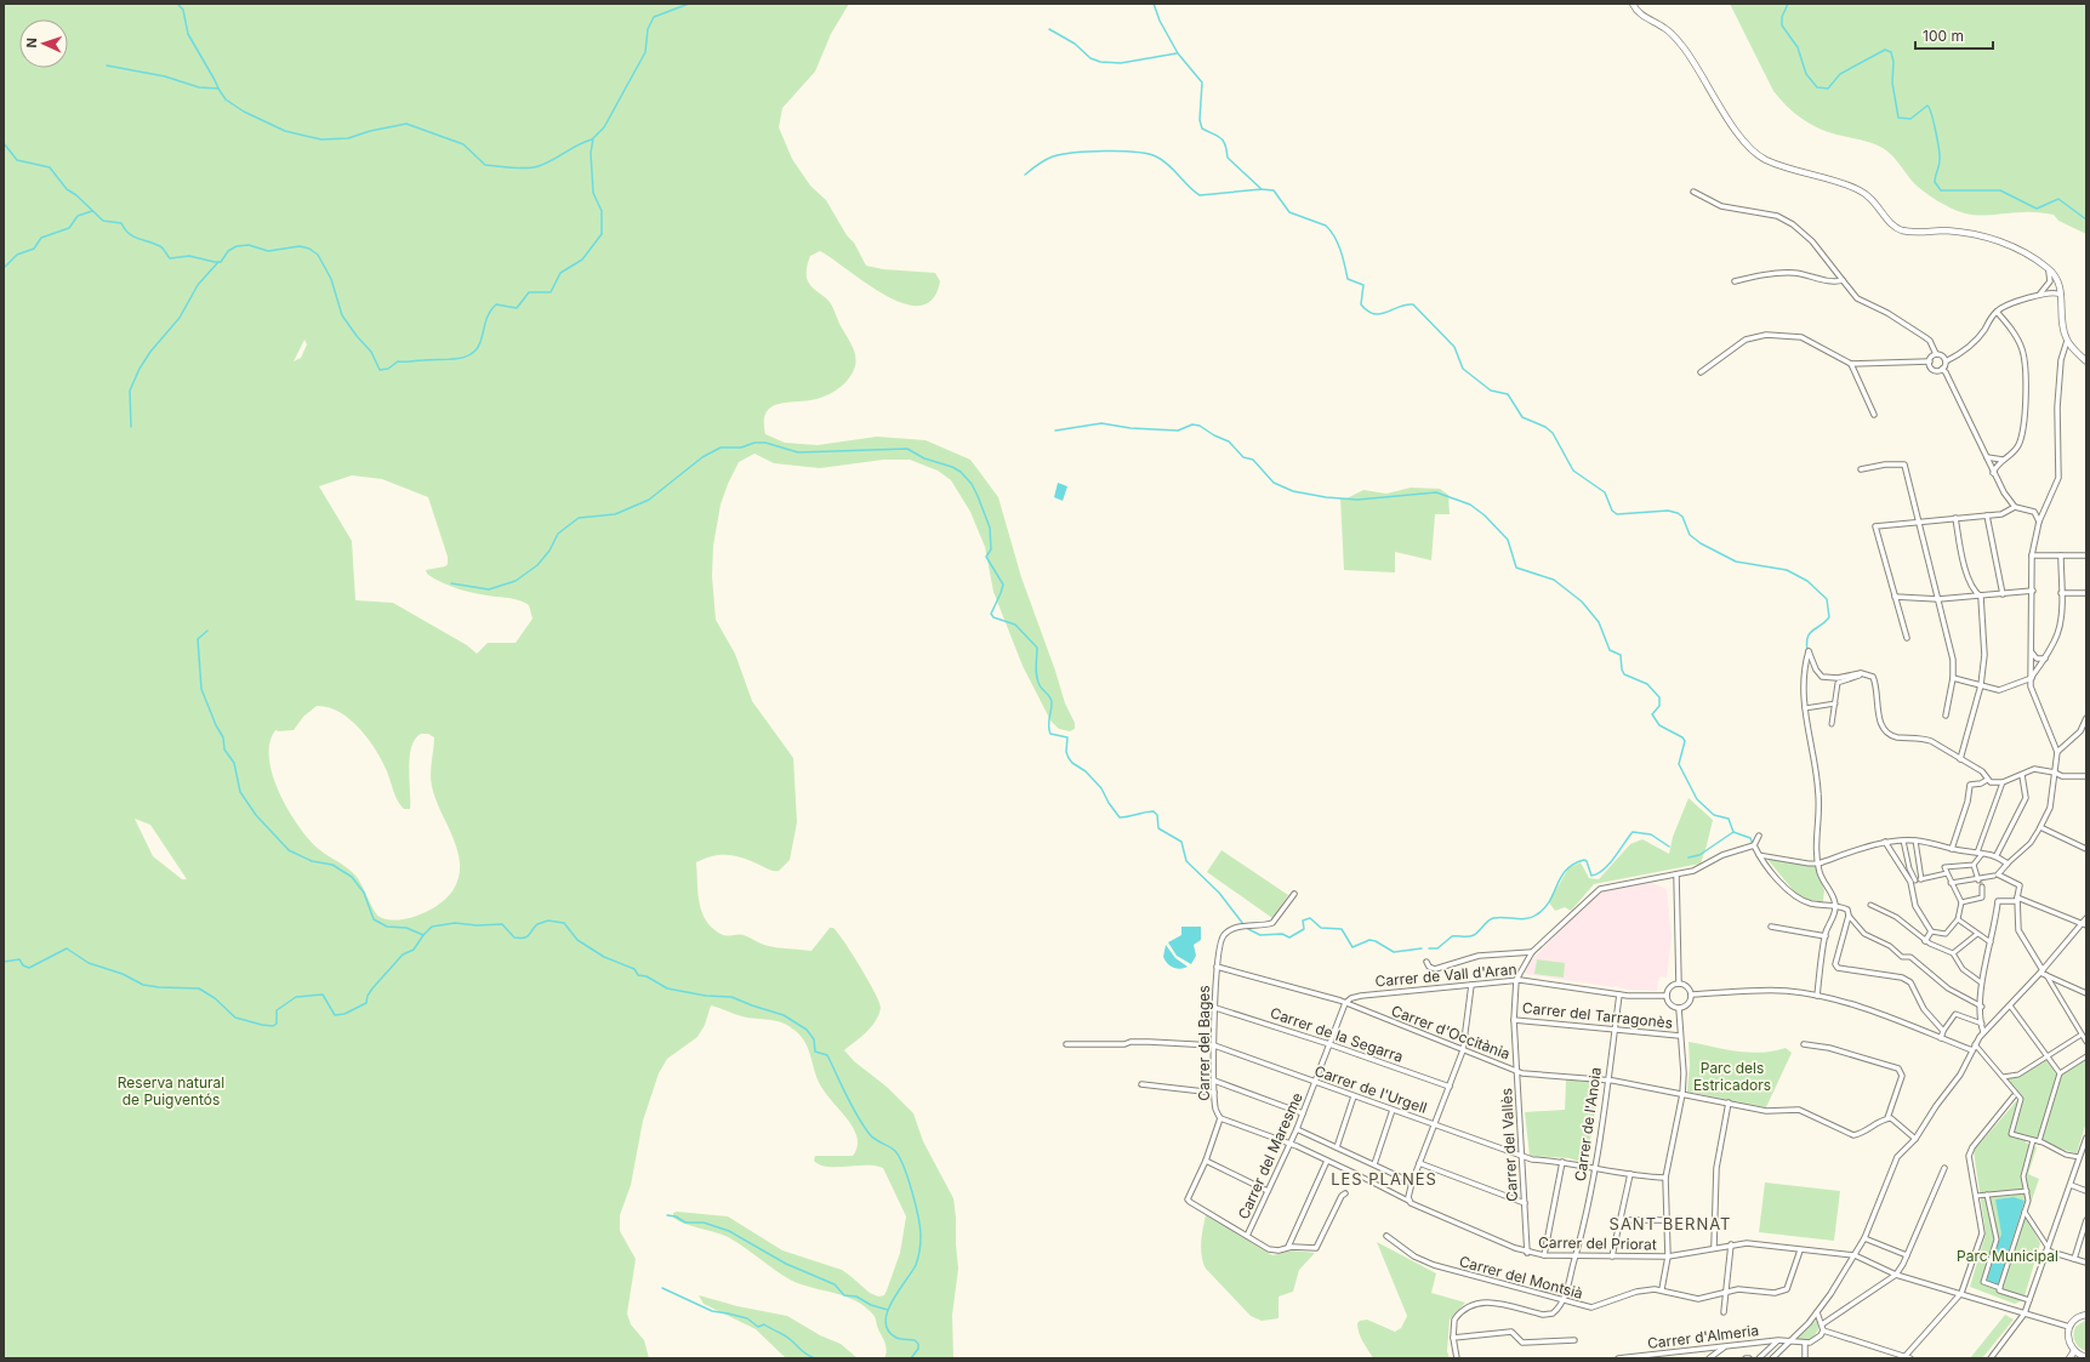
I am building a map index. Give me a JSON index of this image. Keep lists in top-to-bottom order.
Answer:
{
  "streets": {
    "street": [
      "Carrer de Vall d'Aran",
      "Carrer del Tarragonès",
      "Carrer d'Occitània",
      "Carrer de la Segarra",
      "Carrer del Bages",
      "Carrer de l'Urgell",
      "Carrer de l'Anoia",
      "Carrer del Vallès",
      "Carrer del Maresme",
      "Carrer del Priorat",
      "Carrer del Montsià",
      "Carrer d'Almeria"
    ]
  },
  "crossings": [
    ["Carrer de Vall d'Aran", "Carrer d'Occitània"],
    ["Carrer de Vall d'Aran", "Carrer de l'Anoia"],
    ["Carrer de Vall d'Aran", "Carrer del Vallès"],
    ["Carrer de Vall d'Aran", "Carrer del Maresme"],
    ["Carrer del Tarragonès", "Carrer de l'Anoia"],
    ["Carrer del Tarragonès", "Carrer del Vallès"],
    ["Carrer d'Occitània", "Carrer del Bages"],
    ["Carrer d'Occitània", "Carrer de l'Anoia"],
    ["Carrer d'Occitània", "Carrer del Vallès"],
    ["Carrer d'Occitània", "Carrer del Maresme"],
    ["Carrer de la Segarra", "Carrer del Bages"],
    ["Carrer de la Segarra", "Carrer del Maresme"],
    ["Carrer del Bages", "Carrer de l'Urgell"],
    ["Carrer del Bages", "Carrer del Maresme"],
    ["Carrer de l'Urgell", "Carrer de l'Anoia"],
    ["Carrer de l'Urgell", "Carrer del Vallès"],
    ["Carrer de l'Urgell", "Carrer del Maresme"],
    ["Carrer de l'Anoia", "Carrer del Priorat"],
    ["Carrer de l'Anoia", "Carrer del Montsià"],
    ["Carrer del Vallès", "Carrer del Priorat"],
    ["Carrer del Priorat", "Carrer del Montsià"]
  ],
  "districts": ["LES PLANES", "SANT BERNAT"],
  "parks": ["Parc dels Estricadors", "Reserva natural de Puigventós", "Parc Municipal"],
  "scale_bar": "100 m",
  "north": "left"
}
